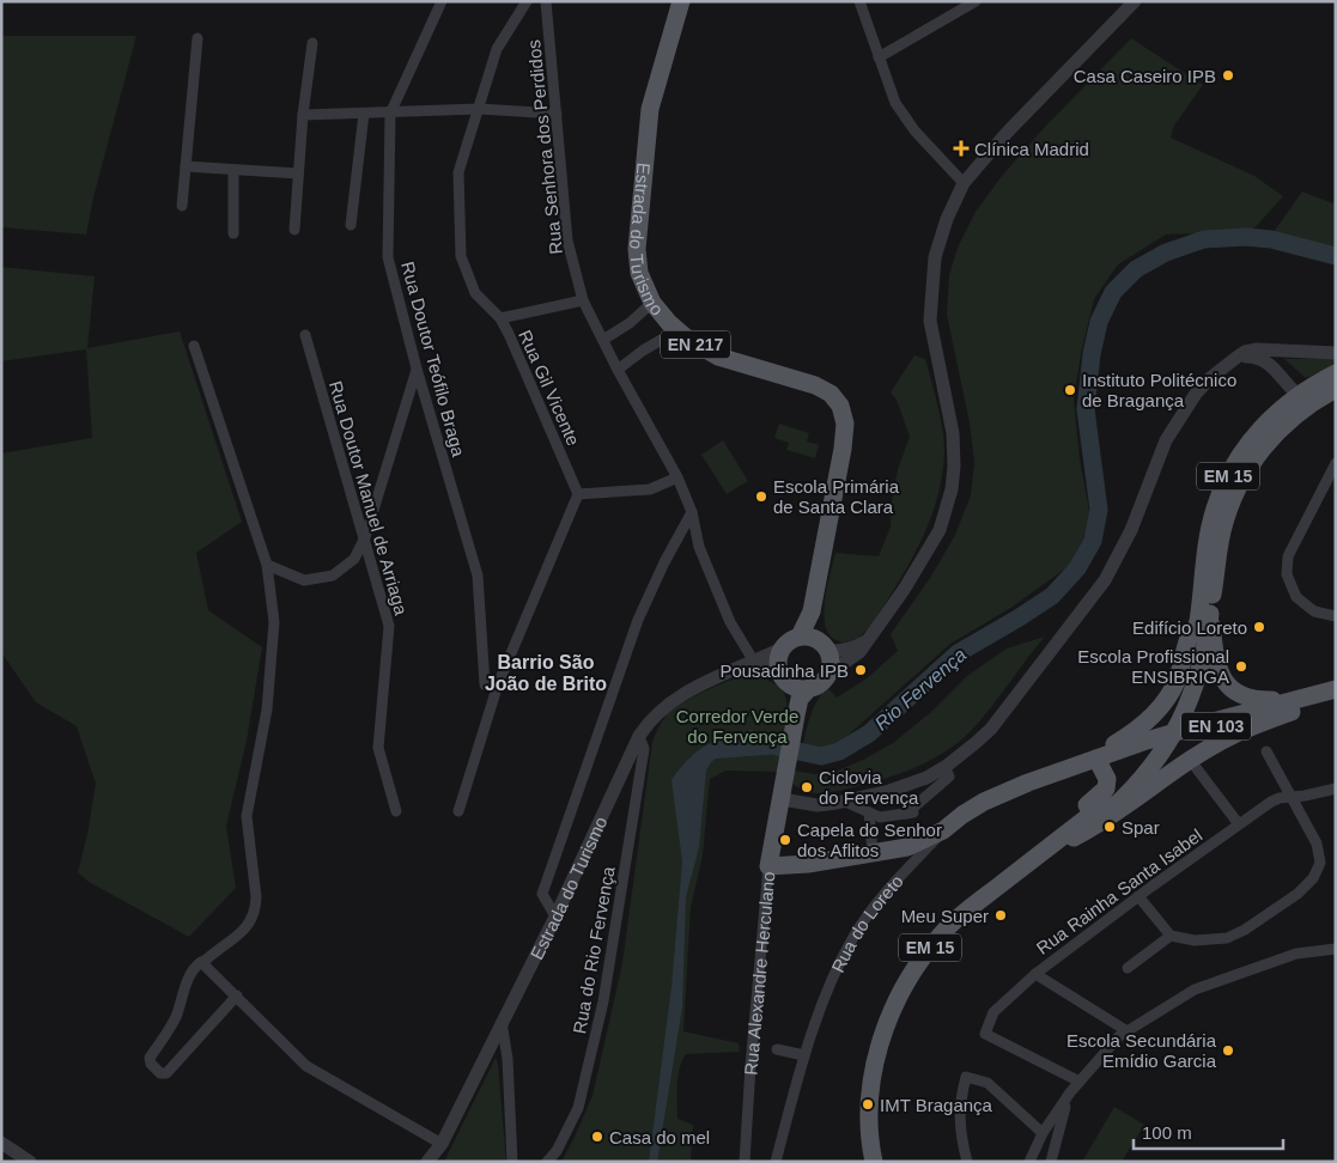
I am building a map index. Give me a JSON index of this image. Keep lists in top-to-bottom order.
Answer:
{
  "streets": {
    "main road": [
      "Estrada do Turismo",
      "EN 217",
      "EM 15",
      "EN 103",
      "Rua do Loreto",
      "Rua Alexandre Herculano"
    ],
    "street": [
      "Rua Senhora dos Perdidos",
      "Rua Doutor Teófilo Braga",
      "Rua Gil Vicente",
      "Rua Doutor Manuel de Arriaga",
      "Rua Rainha Santa Isabel",
      "Rua do Rio Fervença"
    ]
  },
  "crossings": [
    ["Rua Senhora dos Perdidos", "Estrada do Turismo"],
    ["Estrada do Turismo", "Rua do Rio Fervença"],
    ["Estrada do Turismo", "Rua Alexandre Herculano"],
    ["EN 103", "Rua do Loreto"],
    ["EN 103", "Rua Alexandre Herculano"]
  ],
  "districts": ["Barrio São João de Brito"],
  "water": ["Rio Fervença"],
  "parks": ["Corredor Verde do Fervença"],
  "places": {
    "other": [
      "Casa Caseiro IPB",
      "Instituto Politécnico de Bragança",
      "Escola Primária de Santa Clara",
      "Edifício Loreto",
      "Escola Profissional ENSIBRIGA",
      "Pousadinha IPB",
      "Ciclovia do Fervença",
      "Spar",
      "Capela do Senhor dos Aflitos",
      "Meu Super",
      "Escola Secundária Emídio Garcia",
      "IMT Bragança",
      "Casa do mel"
    ],
    "health": ["Clínica Madrid"]
  },
  "scale_bar": "100 m"
}
